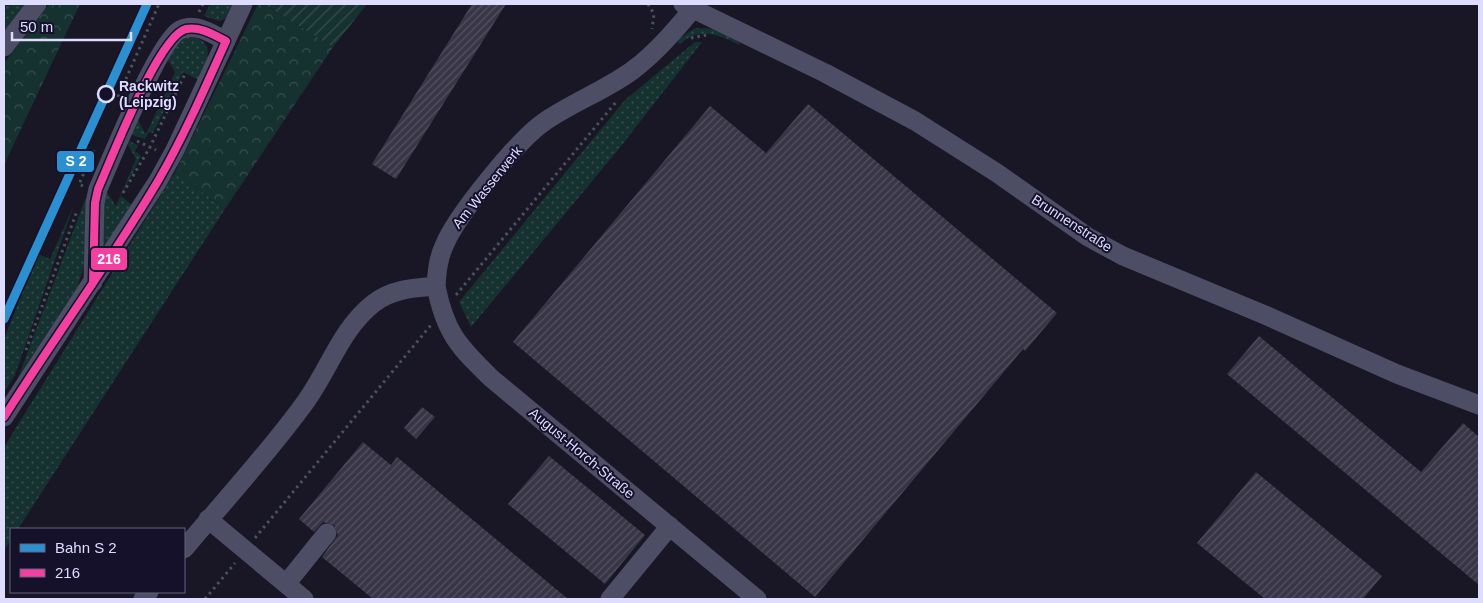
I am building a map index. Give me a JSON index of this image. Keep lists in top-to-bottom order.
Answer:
{
  "streets": {
    "street": ["Am Wasserwerk", "Brunnenstraße", "August-Horch-Straße"]
  },
  "crossings": [
    ["Am Wasserwerk", "Brunnenstraße"],
    ["Am Wasserwerk", "August-Horch-Straße"]
  ],
  "places": ["Rackwitz (Leipzig)"],
  "lines": ["transit line 216"],
  "legend": ["Bahn S 2", "216"],
  "scale_bar": "50 m"
}
